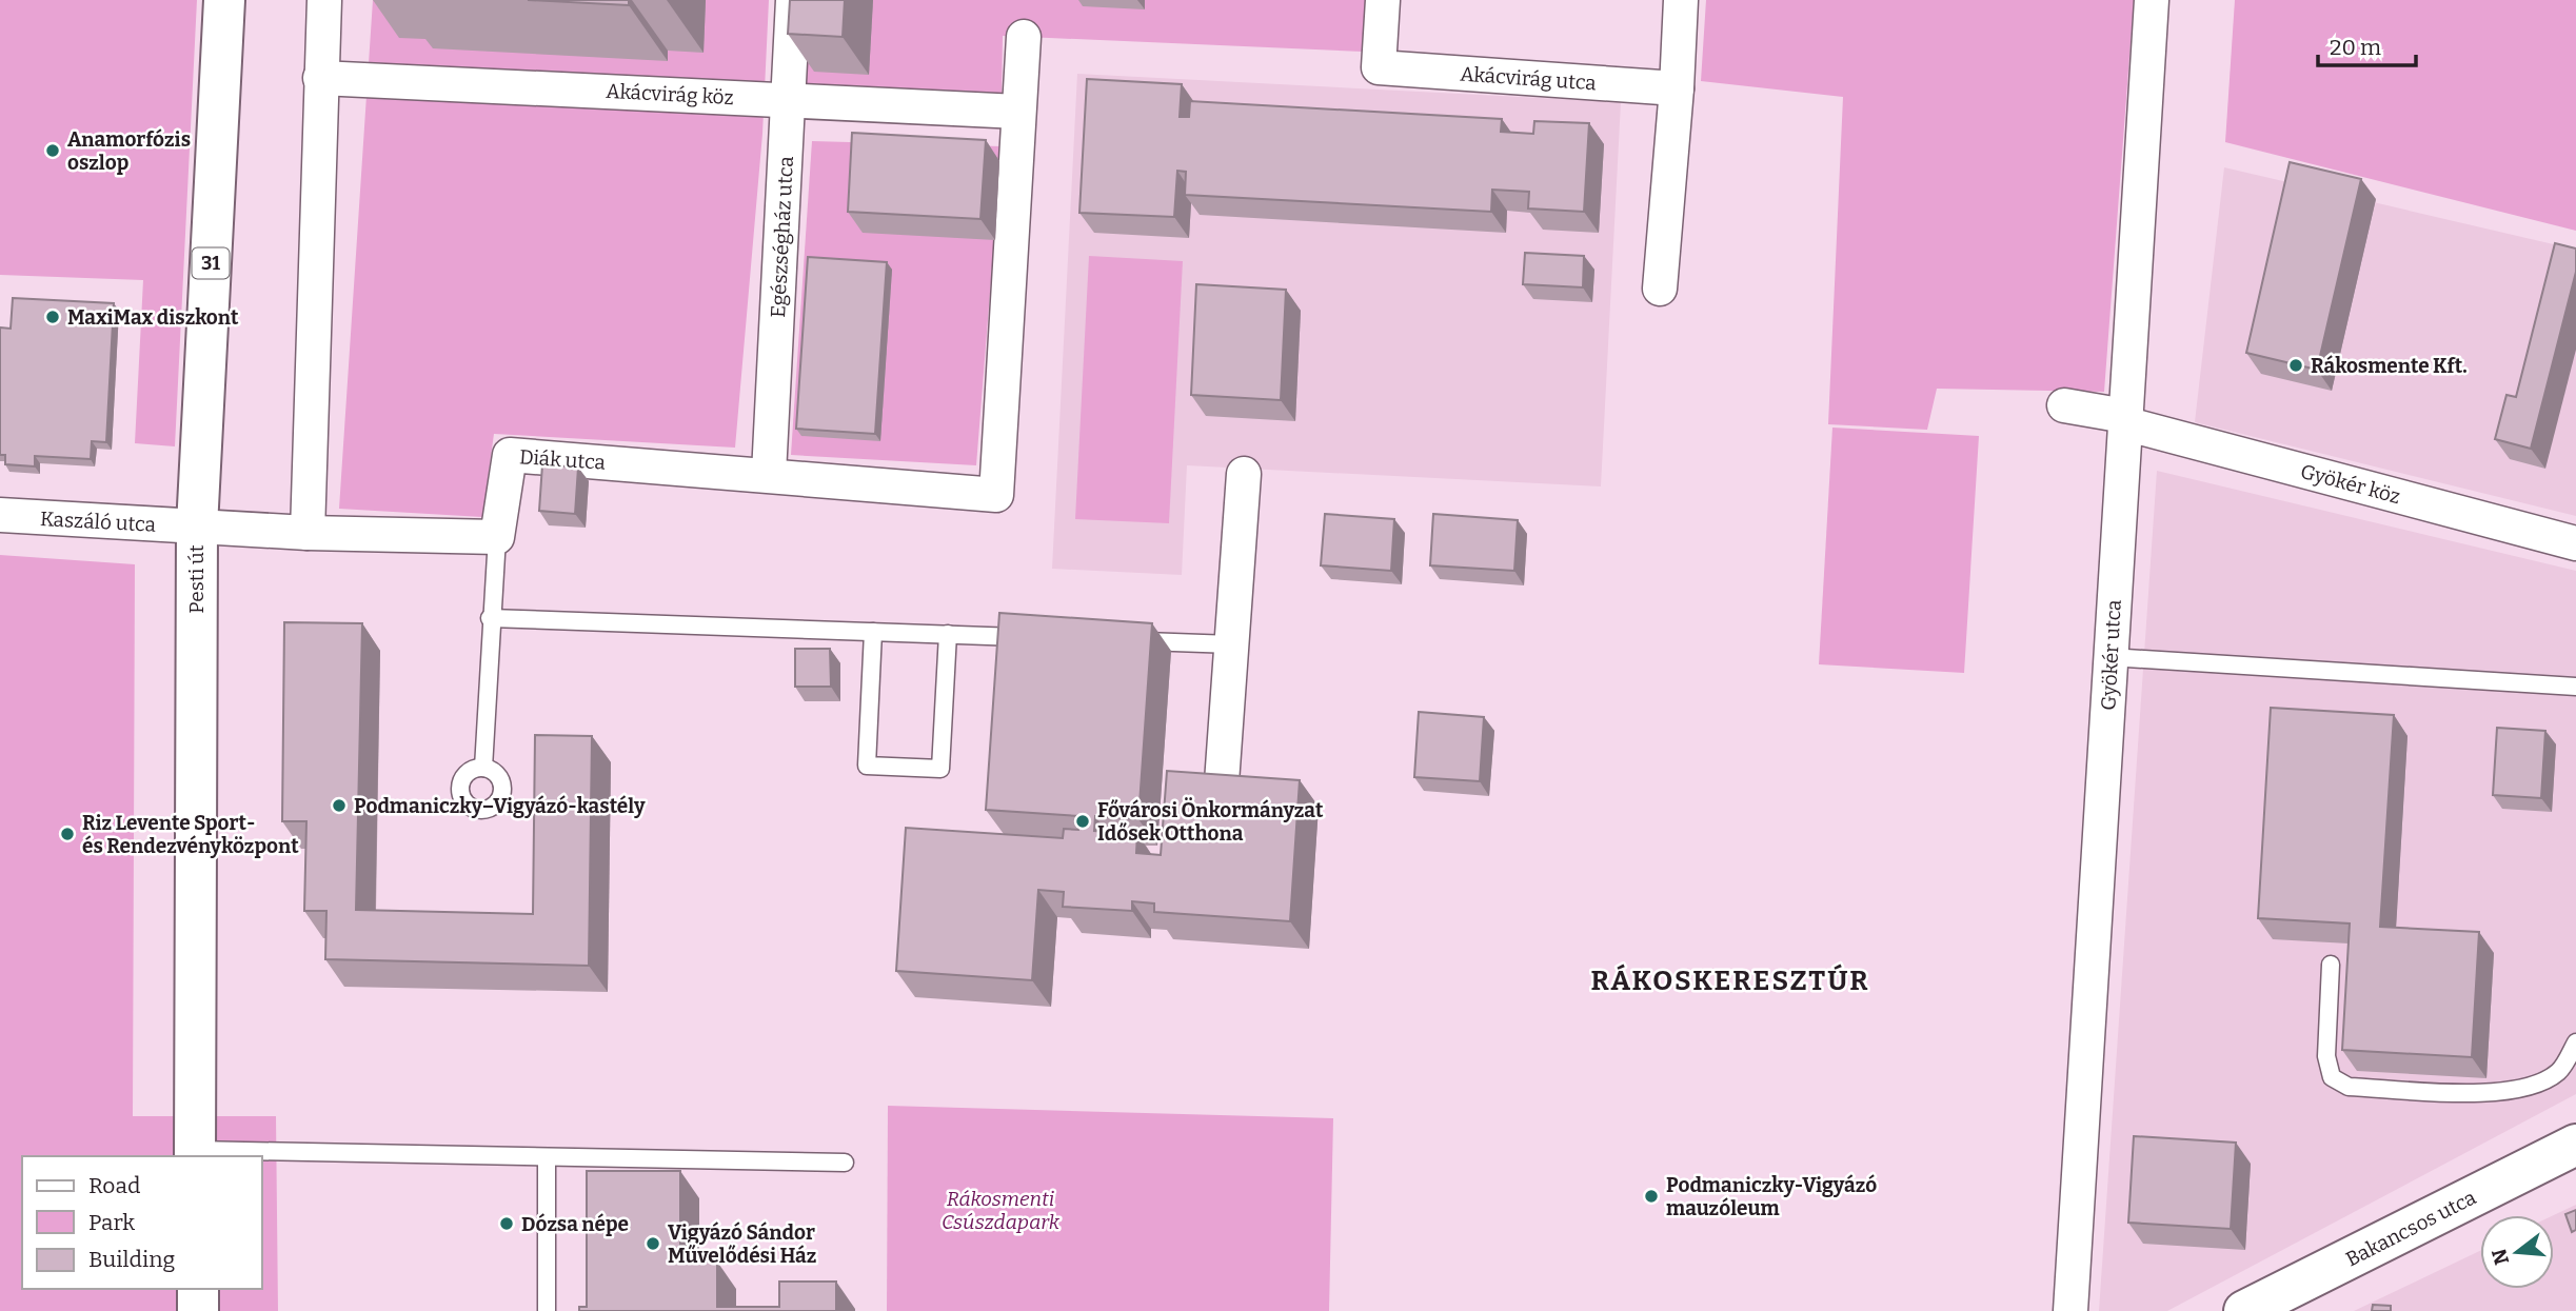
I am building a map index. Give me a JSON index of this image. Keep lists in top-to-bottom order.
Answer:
{
  "streets": {
    "main road": ["31", "Pesti út", "Bakancsos utca"],
    "street": [
      "Akácvirág utca",
      "Akácvirág köz",
      "Egészségház utca",
      "Diák utca",
      "Gyökér köz",
      "Kaszáló utca",
      "Gyökér utca"
    ]
  },
  "crossings": [
    ["Akácvirág köz", "Egészségház utca"],
    ["Akácvirág köz", "Diák utca"],
    ["Egészségház utca", "Diák utca"],
    ["Gyökér köz", "Gyökér utca"],
    ["Kaszáló utca", "Pesti út"]
  ],
  "districts": ["RÁKOSKERESZTÚR"],
  "parks": ["Rákosmenti Csúszdapark"],
  "places": [
    "Anamorfózis oszlop",
    "MaxiMax diszkont",
    "Rákosmente Kft.",
    "Podmaniczky–Vigyázó-kastély",
    "Fővárosi Önkormányzat Idősek Otthona",
    "Riz Levente Sport- és Rendezvényközpont",
    "Podmaniczky-Vigyázó mauzóleum",
    "Dózsa népe",
    "Vigyázó Sándor Művelődési Ház"
  ],
  "legend": ["Road", "Park", "Building"],
  "scale_bar": "20 m",
  "north": "left"
}
